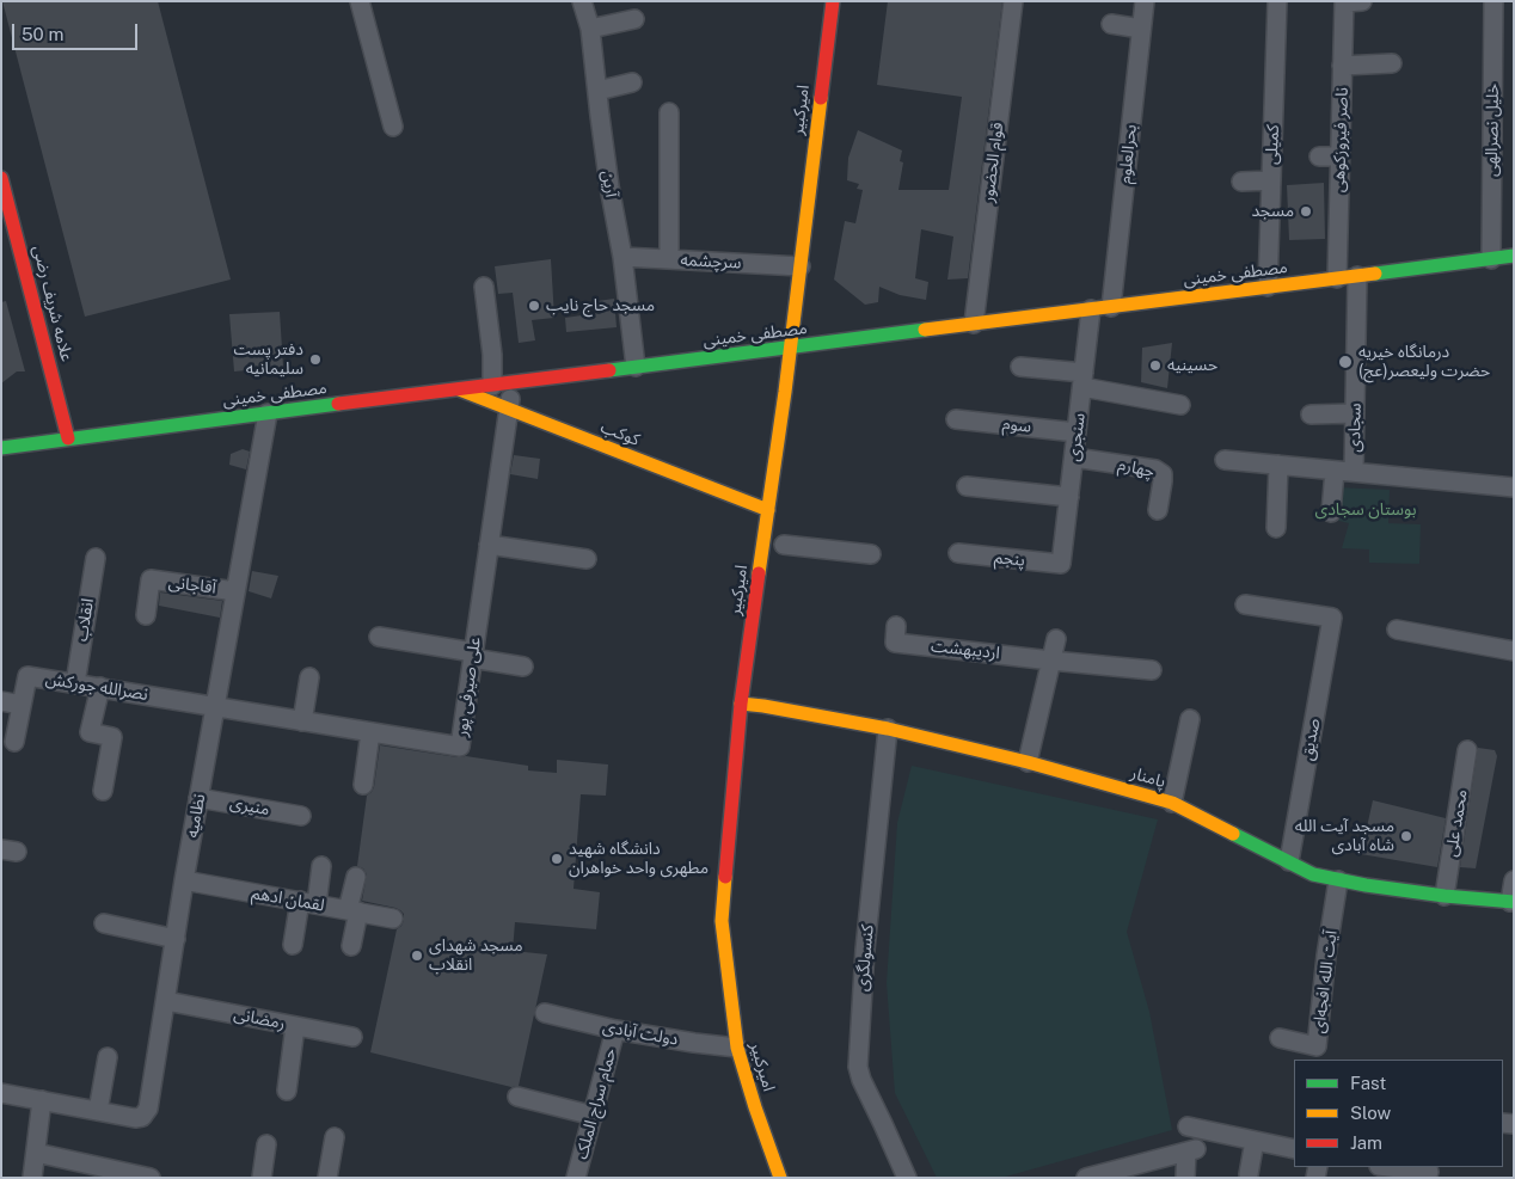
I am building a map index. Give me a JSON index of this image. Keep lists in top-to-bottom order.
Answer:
{
  "streets": {
    "main road": [
      "امیرکبیر",
      "مصطفی خمینی",
      "علامه شریف رضی",
      "کوکب",
      "پامنار"
    ],
    "street": [
      "خلیل نصرالهی",
      "ناصر فیروزکوهی",
      "کمیلی",
      "بحرالعلوم",
      "قوام الحضور",
      "آرین",
      "سرچشمه",
      "سوم",
      "سجادی",
      "سنجری",
      "چهارم",
      "پنجم",
      "آقاجانی",
      "انقلاب",
      "اردیبهشت",
      "نصرالله جورکش",
      "علی صیرفی پور",
      "صدیق",
      "منیری",
      "نظامیه",
      "محمد علی",
      "لقمان ادهم",
      "کنسولگری",
      "آیت الله افجه‌ای",
      "رمضانی",
      "دولت آبادی",
      "حمام سراج الملک"
    ]
  },
  "crossings": [
    ["امیرکبیر", "سرچشمه"],
    ["امیرکبیر", "مصطفی خمینی"],
    ["امیرکبیر", "کوکب"],
    ["امیرکبیر", "پامنار"],
    ["امیرکبیر", "دولت آبادی"],
    ["خلیل نصرالهی", "مصطفی خمینی"],
    ["ناصر فیروزکوهی", "مصطفی خمینی"],
    ["کمیلی", "مصطفی خمینی"],
    ["بحرالعلوم", "مصطفی خمینی"],
    ["قوام الحضور", "مصطفی خمینی"],
    ["آرین", "سرچشمه"],
    ["آرین", "مصطفی خمینی"],
    ["مصطفی خمینی", "علامه شریف رضی"],
    ["مصطفی خمینی", "سجادی"],
    ["مصطفی خمینی", "کوکب"],
    ["مصطفی خمینی", "سنجری"],
    ["مصطفی خمینی", "علی صیرفی پور"],
    ["مصطفی خمینی", "نظامیه"],
    ["سوم", "سنجری"],
    ["کوکب", "علی صیرفی پور"],
    ["سنجری", "چهارم"],
    ["سنجری", "پنجم"],
    ["آقاجانی", "نظامیه"],
    ["انقلاب", "نصرالله جورکش"],
    ["نصرالله جورکش", "علی صیرفی پور"],
    ["نصرالله جورکش", "نظامیه"],
    ["علی صیرفی پور", "نظامیه"],
    ["صدیق", "پامنار"],
    ["پامنار", "محمد علی"],
    ["پامنار", "کنسولگری"],
    ["پامنار", "آیت الله افجه‌ای"],
    ["منیری", "نظامیه"],
    ["نظامیه", "لقمان ادهم"],
    ["نظامیه", "رمضانی"],
    ["دولت آبادی", "حمام سراج الملک"]
  ],
  "parks": ["بوستان سجادی"],
  "places": [
    "مسجد",
    "مسجد حاج نایب",
    "دفتر پست سلیمانیه",
    "درمانگاه خیریه حضرت ولیعصر(عج)",
    "حسینیه",
    "مسجد آیت الله شاه آبادی",
    "دانشگاه شهید مطهری واحد خواهران",
    "مسجد شهدای انقلاب"
  ],
  "legend": ["Fast", "Slow", "Jam"],
  "scale_bar": "50 m"
}
